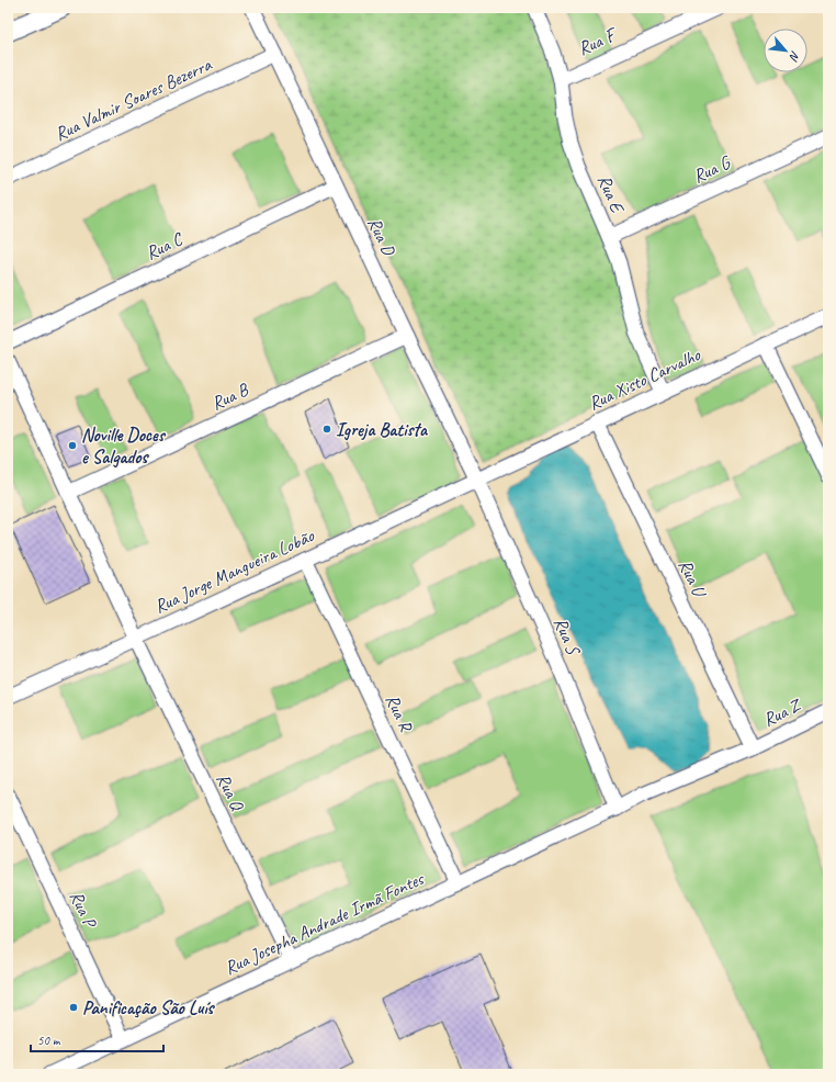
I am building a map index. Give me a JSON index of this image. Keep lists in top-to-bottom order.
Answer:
{
  "streets": {
    "street": [
      "Rua F",
      "Rua Valmir Soares Bezerra",
      "Rua G",
      "Rua E",
      "Rua D",
      "Rua C",
      "Rua Xisto Carvalho",
      "Rua B",
      "Rua Jorge Mangueira Lobão",
      "Rua U",
      "Rua S",
      "Rua R",
      "Rua Z",
      "Rua Q",
      "Rua P",
      "Rua Josepha Andrade Irmã Fontes"
    ]
  },
  "crossings": [
    ["Rua F", "Rua E"],
    ["Rua Valmir Soares Bezerra", "Rua D"],
    ["Rua G", "Rua E"],
    ["Rua E", "Rua Xisto Carvalho"],
    ["Rua D", "Rua C"],
    ["Rua D", "Rua Xisto Carvalho"],
    ["Rua D", "Rua B"],
    ["Rua D", "Rua Jorge Mangueira Lobão"],
    ["Rua D", "Rua S"],
    ["Rua Xisto Carvalho", "Rua Jorge Mangueira Lobão"],
    ["Rua Xisto Carvalho", "Rua U"],
    ["Rua Xisto Carvalho", "Rua S"],
    ["Rua Jorge Mangueira Lobão", "Rua S"],
    ["Rua Jorge Mangueira Lobão", "Rua R"],
    ["Rua Jorge Mangueira Lobão", "Rua Q"],
    ["Rua U", "Rua Z"],
    ["Rua S", "Rua Josepha Andrade Irmã Fontes"],
    ["Rua R", "Rua Josepha Andrade Irmã Fontes"],
    ["Rua Z", "Rua Josepha Andrade Irmã Fontes"],
    ["Rua Q", "Rua Josepha Andrade Irmã Fontes"],
    ["Rua P", "Rua Josepha Andrade Irmã Fontes"]
  ],
  "places": ["Igreja Batista", "Noville Doces e Salgados", "Panificação São Luís"],
  "scale_bar": "50 m",
  "north": "bottom right"
}
